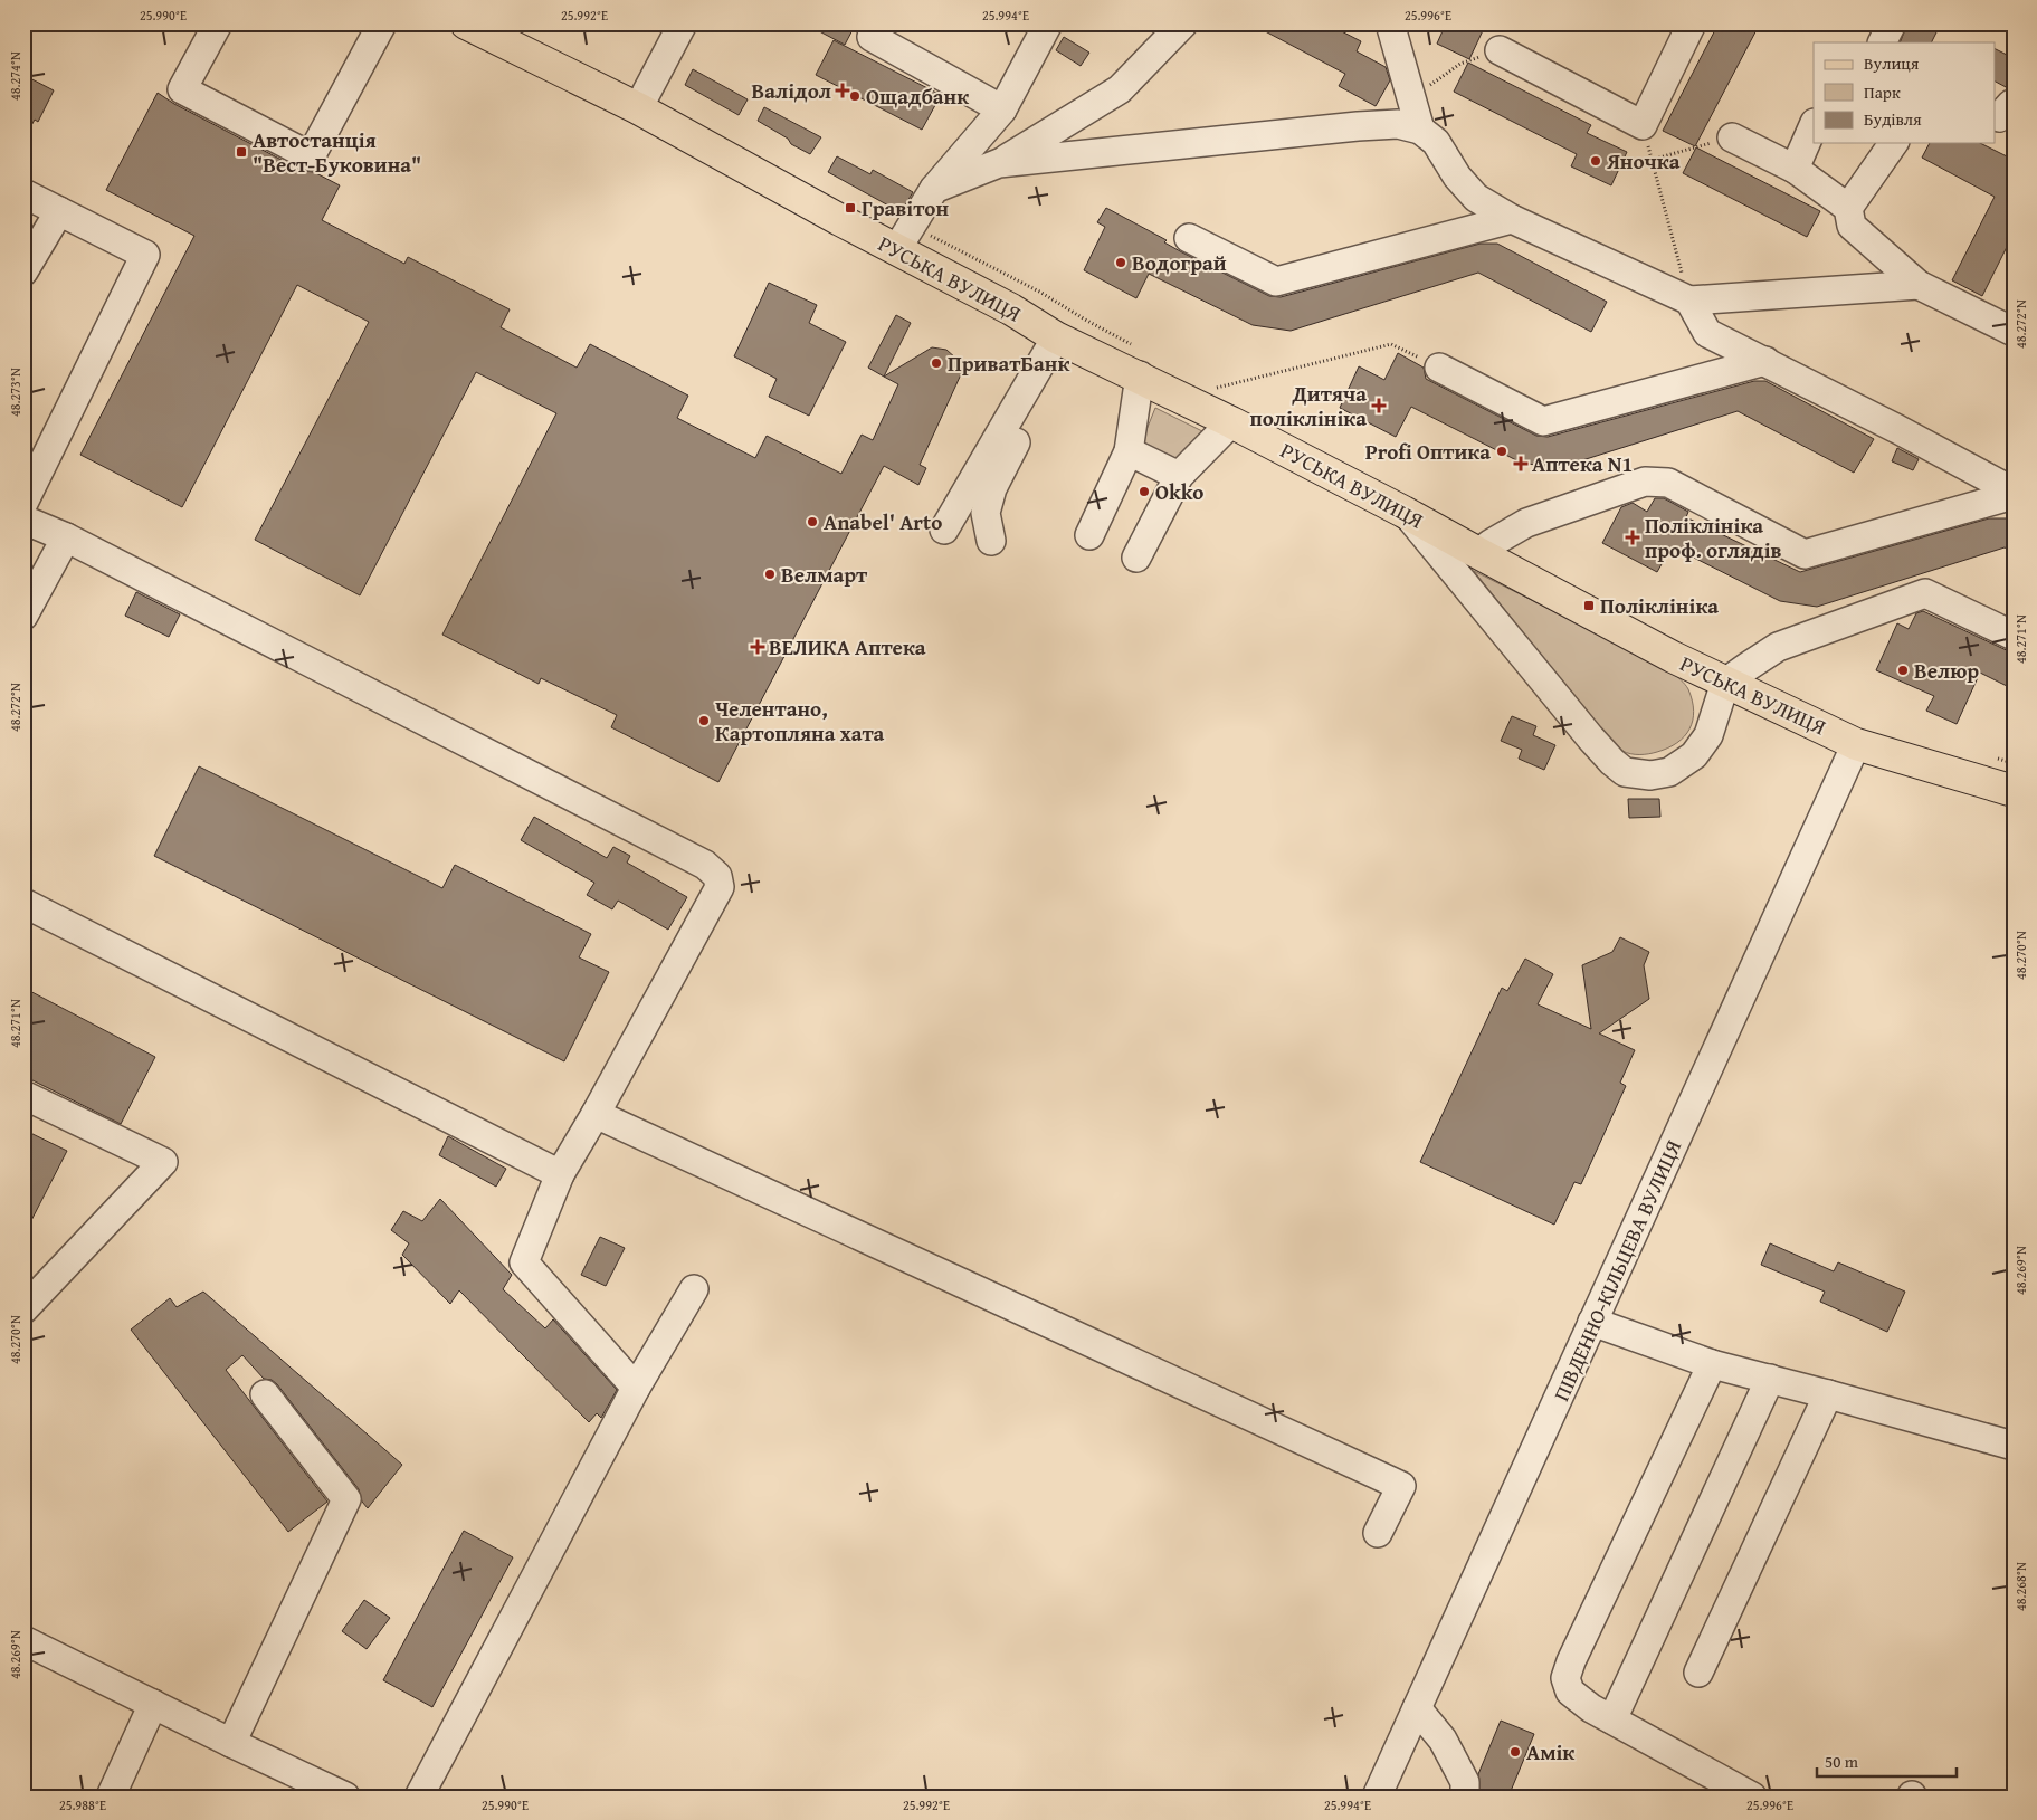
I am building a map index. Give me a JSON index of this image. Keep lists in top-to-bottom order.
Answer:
{
  "streets": {
    "main road": ["РУСЬКА ВУЛИЦЯ"],
    "street": ["ПІВДЕННО-КІЛЬЦЕВА ВУЛИЦЯ"]
  },
  "crossings": [
    ["РУСЬКА ВУЛИЦЯ", "ПІВДЕННО-КІЛЬЦЕВА ВУЛИЦЯ"]
  ],
  "places": {
    "health": [
      "Валідол",
      "Дитяча поліклініка",
      "Аптека N1",
      "Поліклініка проф. оглядів",
      "ВЕЛИКА Аптека"
    ],
    "other": [
      "Ощадбанк",
      "Яночка",
      "Водограй",
      "ПриватБанк",
      "Profi Оптика",
      "Okko",
      "Anabel' Arto",
      "Велмарт",
      "Велюр",
      "Челентано, Картопляна хата",
      "Амік"
    ],
    "transit": ["Автостанція \"Вест-Буковина\"", "Гравітон", "Поліклініка"]
  },
  "legend": ["Вулиця", "Парк", "Будівля"],
  "scale_bar": "50 m",
  "coordinates": [
    "25.990°E",
    "25.992°E",
    "25.994°E",
    "25.996°E",
    "48.274°N",
    "48.272°N",
    "48.273°N",
    "48.271°N",
    "48.270°N",
    "48.269°N",
    "48.268°N",
    "25.988°E"
  ]
}
